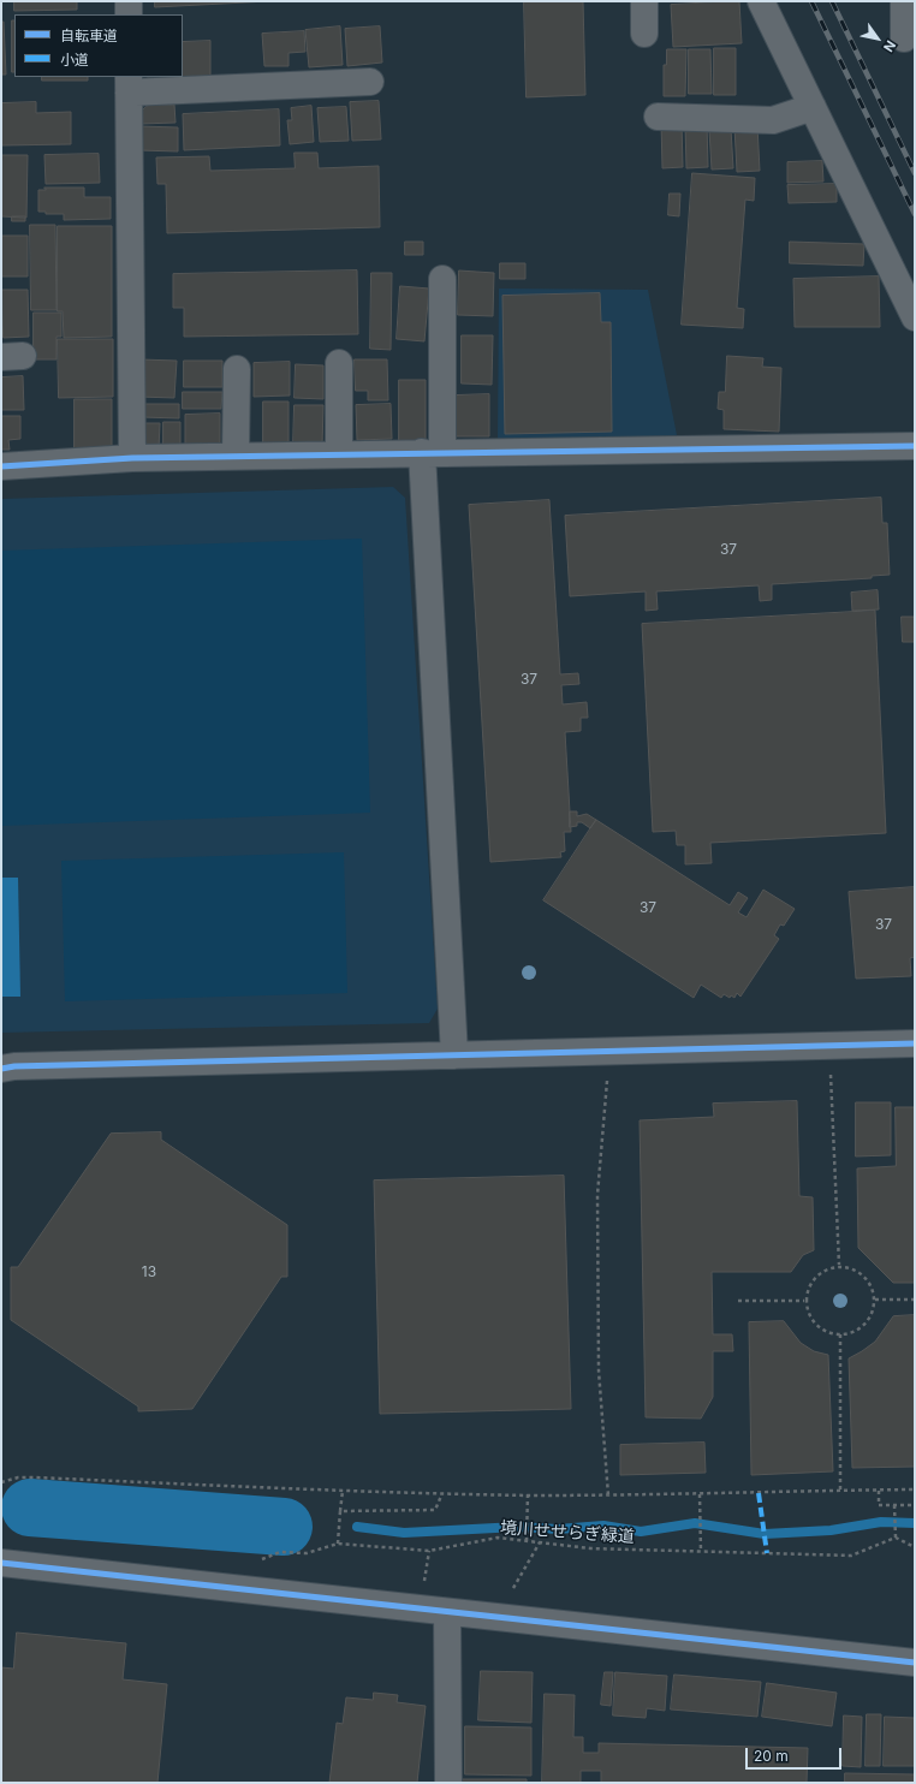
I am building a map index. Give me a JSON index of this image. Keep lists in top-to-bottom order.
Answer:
{
  "streets": {
    "path": ["境川せせらぎ緑道"]
  },
  "house_numbers": [
    "37",
    "37",
    "37",
    "37",
    "13"
  ],
  "legend": ["自転車道", "小道"],
  "scale_bar": "20 m",
  "north": "bottom right"
}
